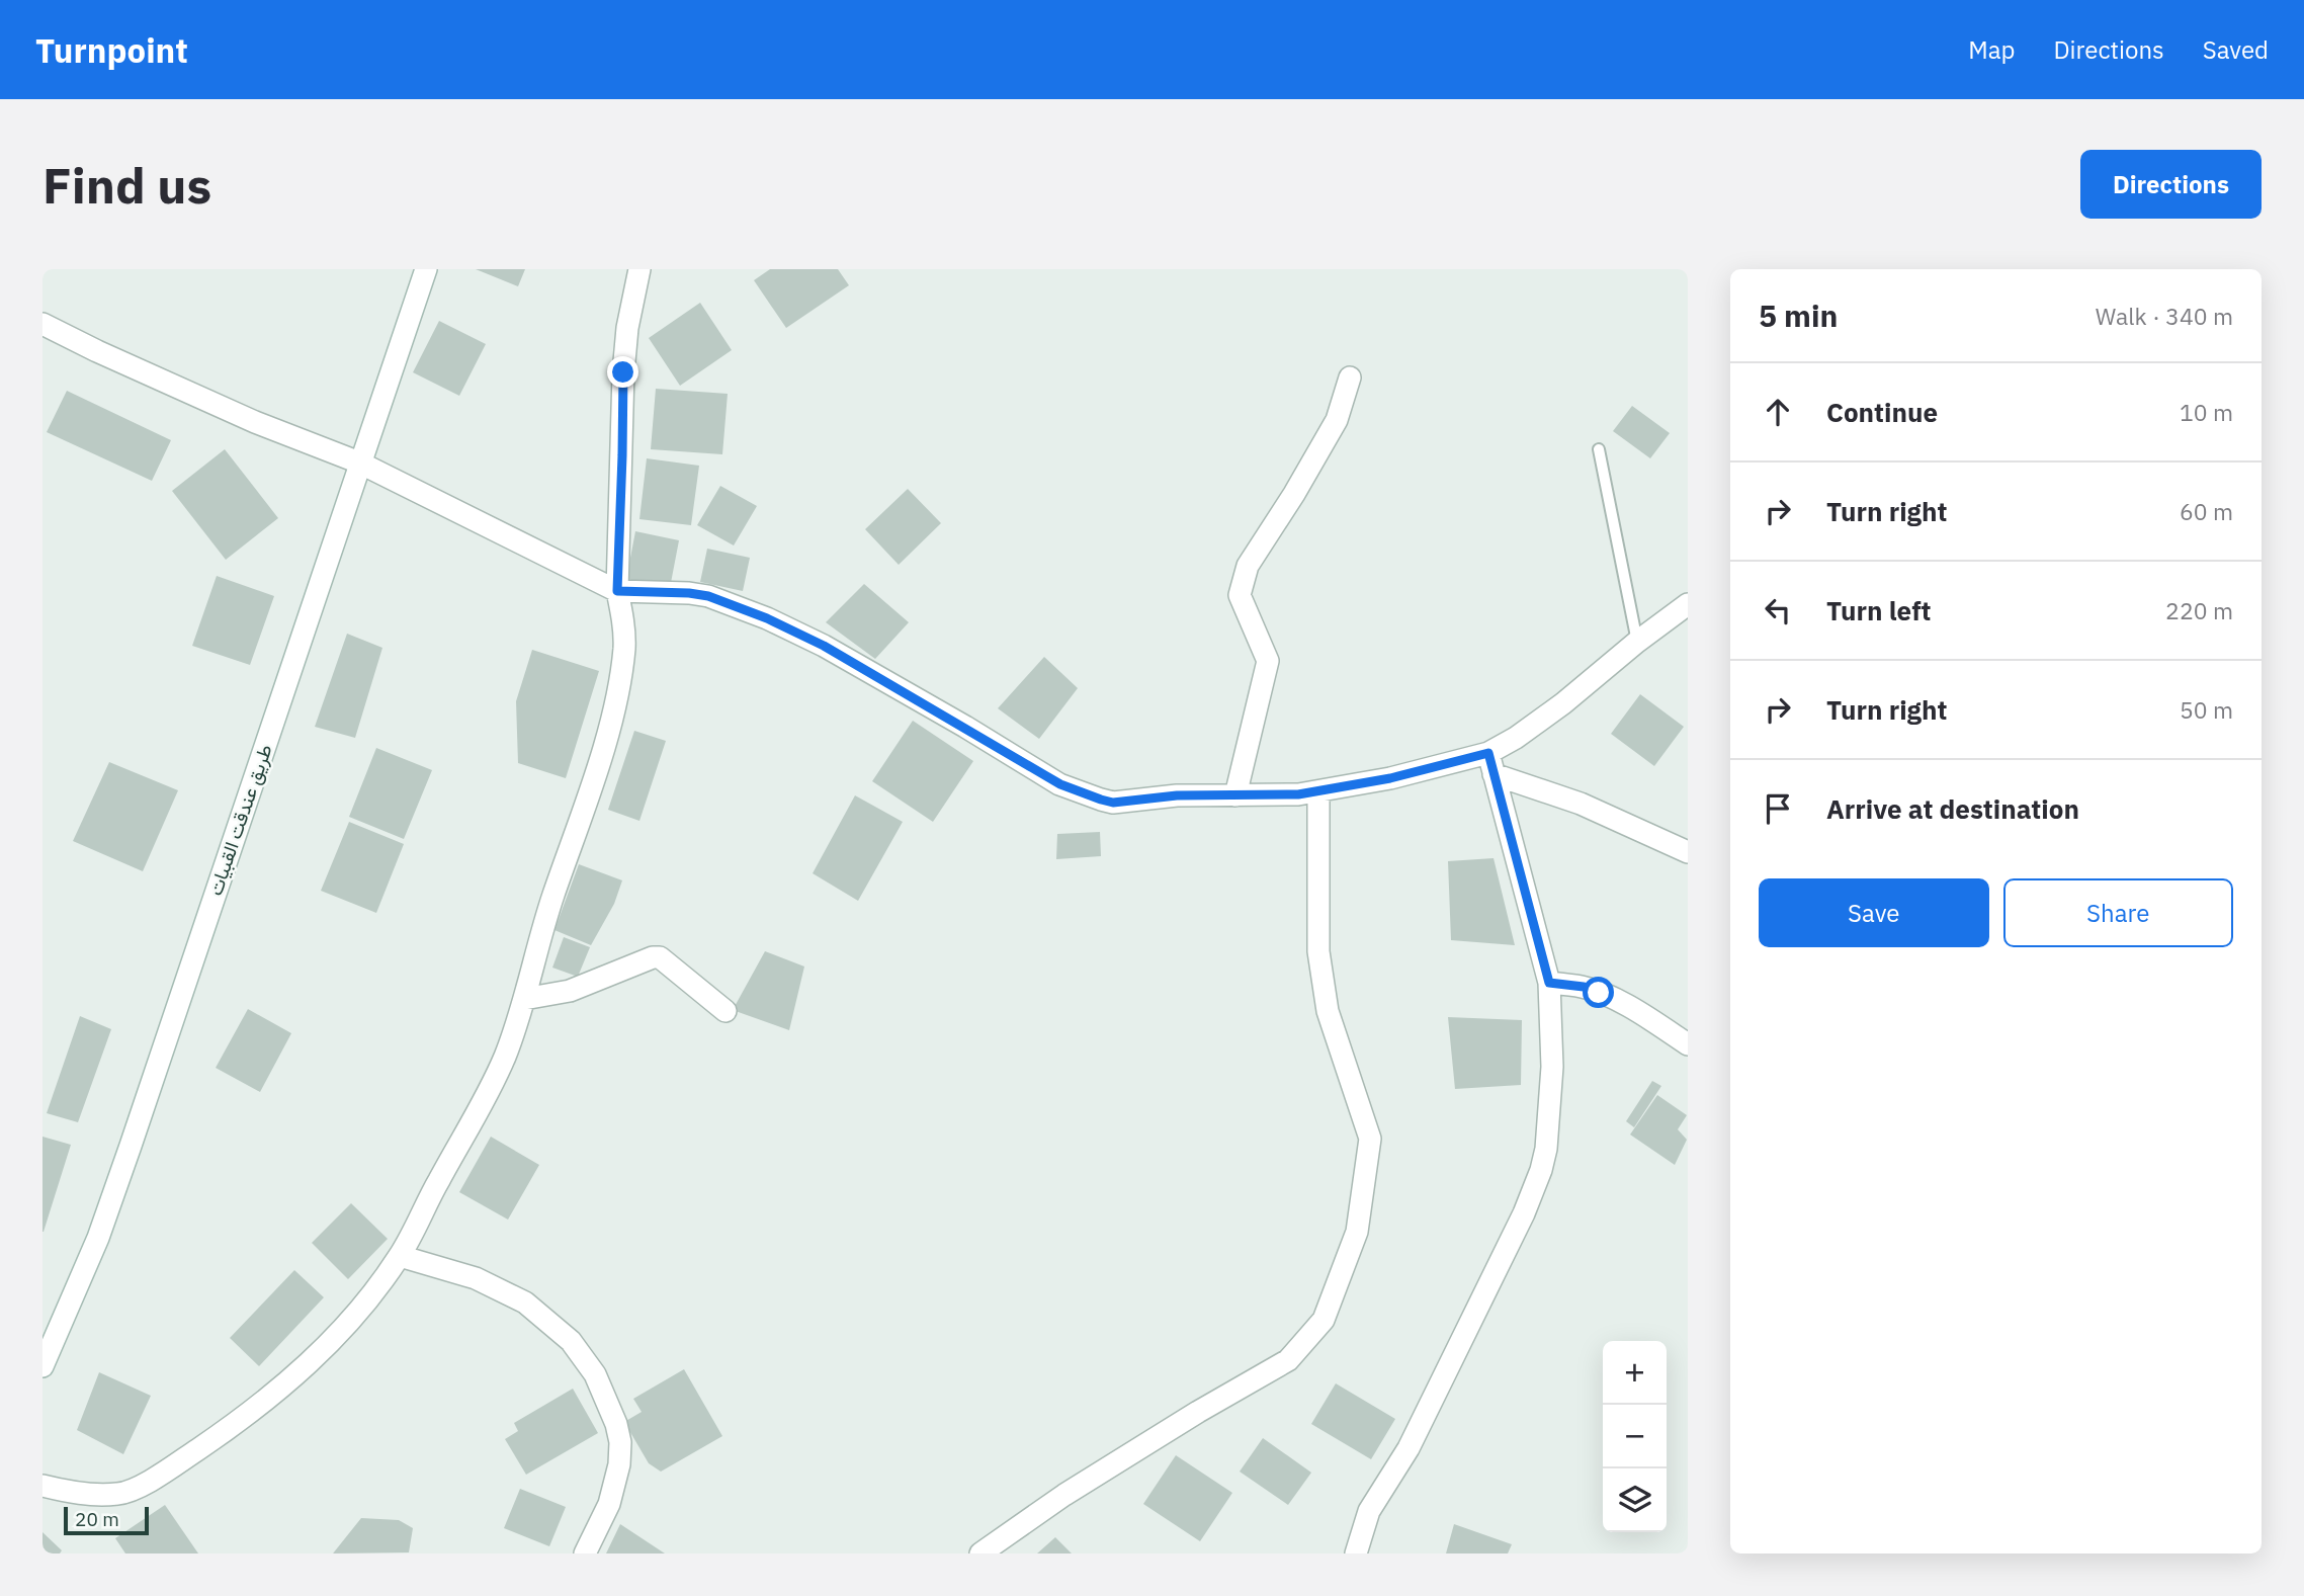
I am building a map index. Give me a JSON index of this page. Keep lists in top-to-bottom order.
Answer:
{
  "streets": {
    "street": ["طريق عندقت القبيات"]
  },
  "scale_bar": "20 m",
  "page": {
    "header": "Turnpoint",
    "nav": ["Map", "Directions", "Saved"],
    "buttons": [
      "Directions",
      ["Save", "Share"]
    ],
    "title": "Find us",
    "heading": ["5 min", "Walk · 340 m"],
    "list": [
      ["Continue", "10 m"],
      ["Turn right", "60 m"],
      ["Turn left", "220 m"],
      ["Turn right", "50 m"],
      "Arrive at destination"
    ],
    "map_buttons": ["+", "−"],
    "scale": "20 m"
  }
}
